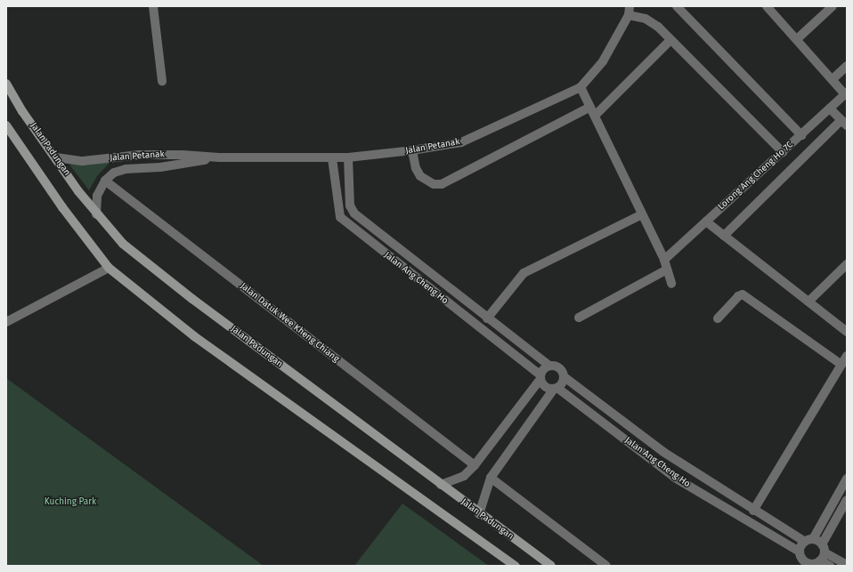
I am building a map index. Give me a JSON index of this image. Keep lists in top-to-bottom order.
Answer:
{
  "streets": {
    "main road": ["Jalan Padungan"],
    "street": [
      "Jalan Petanak",
      "Lorong Ang Cheng Ho 7C",
      "Jalan Ang Cheng Ho",
      "Jalan Datuk Wee Kheng Chiang"
    ]
  },
  "crossings": [
    ["Jalan Petanak", "Jalan Padungan"],
    ["Jalan Petanak", "Jalan Ang Cheng Ho"],
    ["Jalan Petanak", "Jalan Datuk Wee Kheng Chiang"]
  ],
  "parks": ["Kuching Park"]
}
